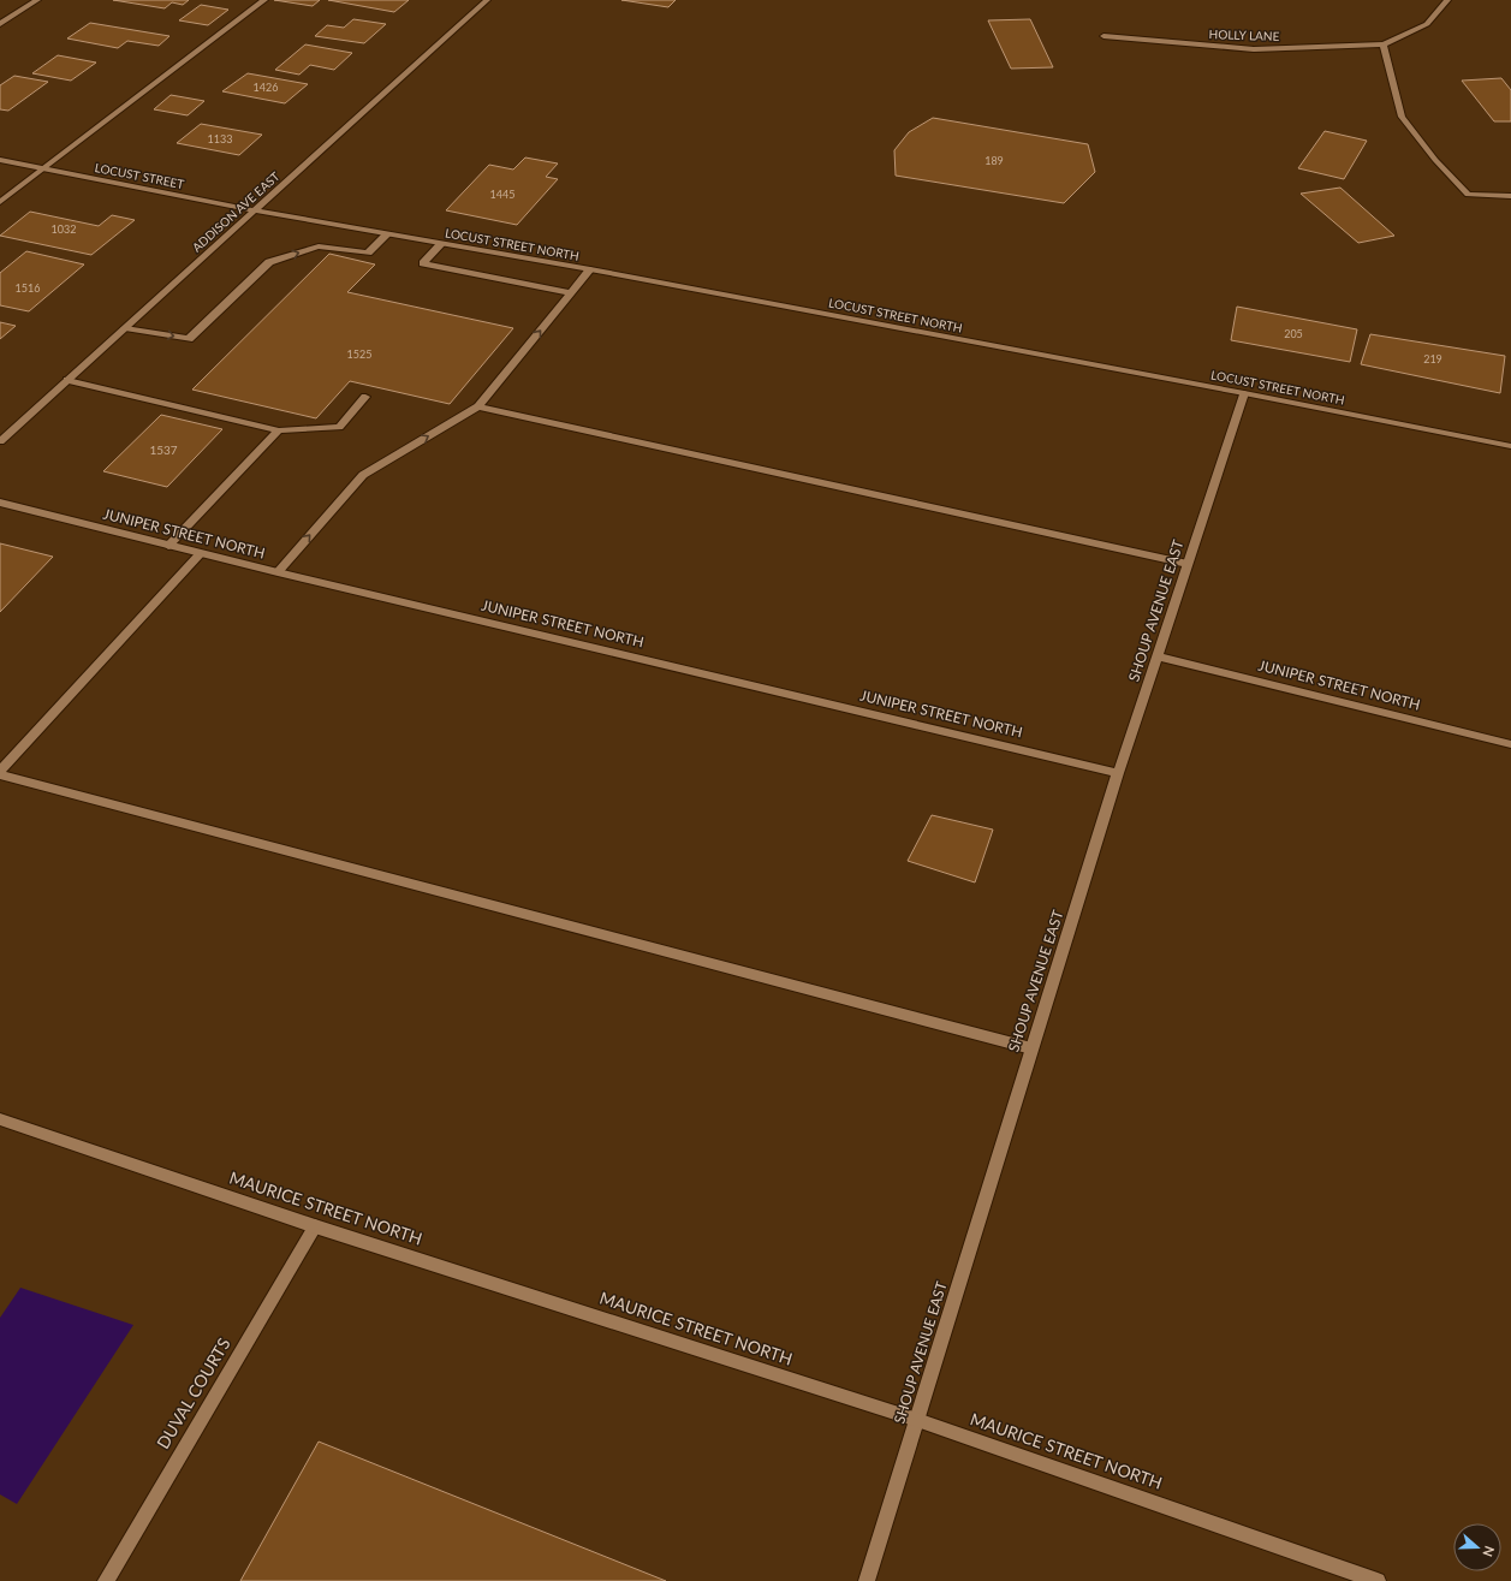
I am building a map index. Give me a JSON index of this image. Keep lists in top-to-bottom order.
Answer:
{
  "streets": {
    "street": [
      "HOLLY LANE",
      "LOCUST STREET",
      "ADDISON AVE EAST",
      "LOCUST STREET NORTH",
      "JUNIPER STREET NORTH",
      "SHOUP AVENUE EAST",
      "MAURICE STREET NORTH",
      "DUVAL COURTS"
    ]
  },
  "crossings": [
    ["LOCUST STREET", "ADDISON AVE EAST"],
    ["LOCUST STREET", "LOCUST STREET NORTH"],
    ["LOCUST STREET NORTH", "SHOUP AVENUE EAST"],
    ["JUNIPER STREET NORTH", "SHOUP AVENUE EAST"],
    ["SHOUP AVENUE EAST", "MAURICE STREET NORTH"],
    ["MAURICE STREET NORTH", "DUVAL COURTS"]
  ],
  "house_numbers": [
    "1426",
    "1133",
    "189",
    "1445",
    "1032",
    "1516",
    "205",
    "1525",
    "219",
    "1537"
  ],
  "north": "right"
}
